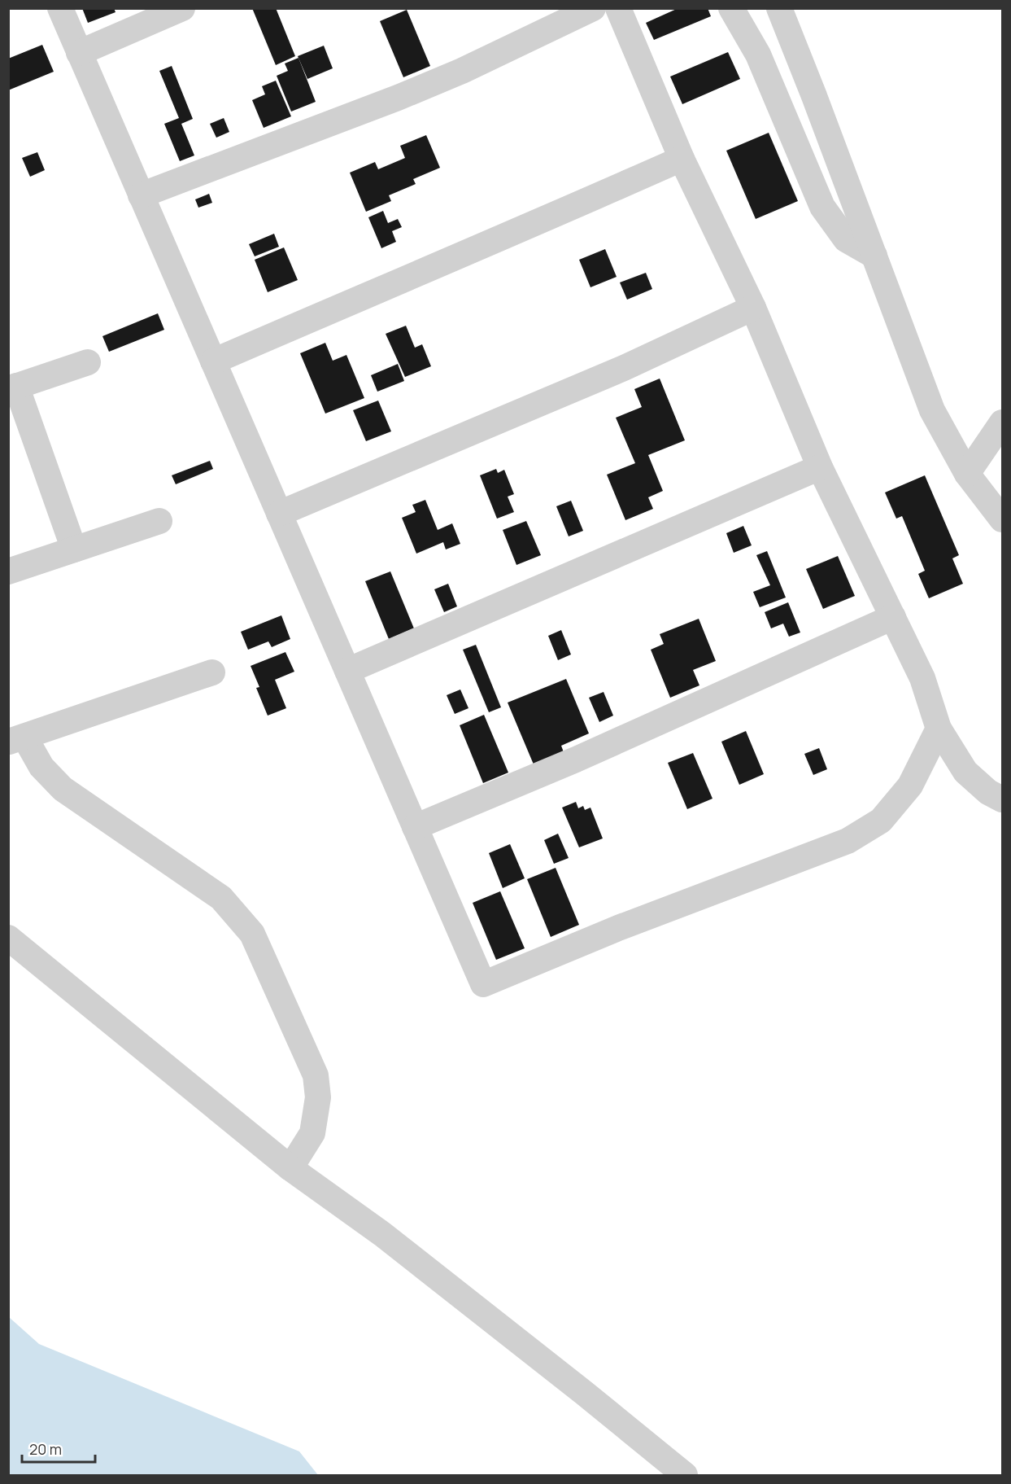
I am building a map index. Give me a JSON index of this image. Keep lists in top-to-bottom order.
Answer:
{
  "scale_bar": "20 m"
}
